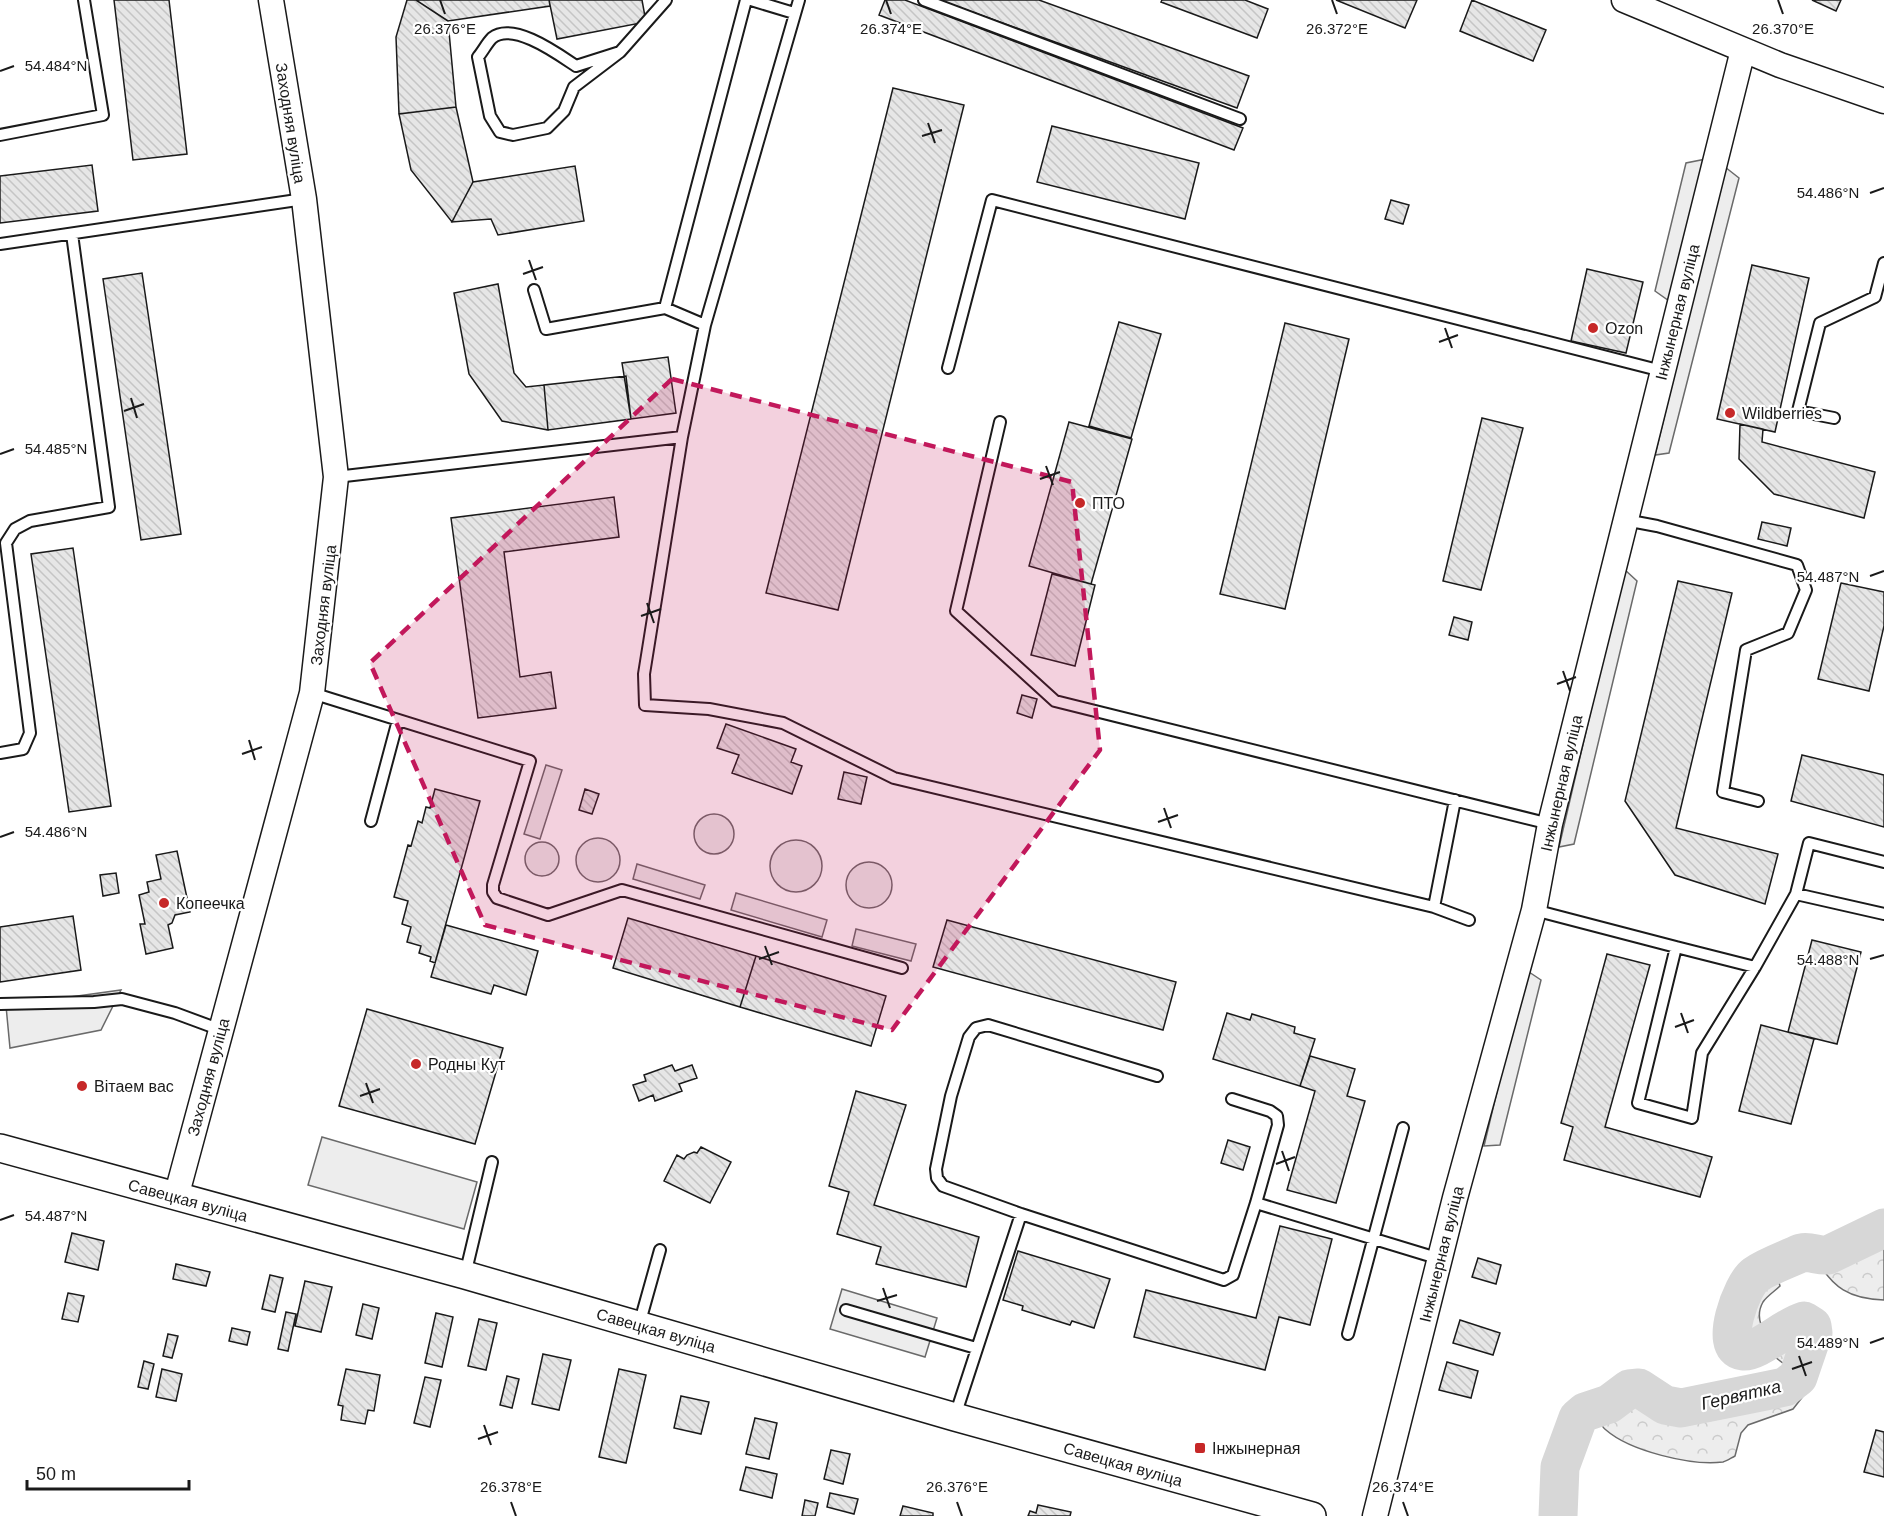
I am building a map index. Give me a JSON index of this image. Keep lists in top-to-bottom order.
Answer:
{
  "streets": {
    "main road": ["Савецкая вуліца"],
    "street": ["Заходняя вуліца", "Інжынерная вуліца"]
  },
  "crossings": [
    ["Заходняя вуліца", "Савецкая вуліца"]
  ],
  "water": ["Гервятка"],
  "places": {
    "other": [
      "Ozon",
      "Wildberries",
      "ПТО",
      "Копеечка",
      "Родны Кут",
      "Вітаем вас"
    ],
    "transit": ["Інжынерная"]
  },
  "scale_bar": "50 m",
  "coordinates": [
    "26.376°E",
    "26.374°E",
    "26.372°E",
    "26.370°E",
    "54.484°N",
    "54.486°N",
    "54.485°N",
    "54.487°N",
    "54.488°N",
    "54.489°N",
    "26.378°E"
  ]
}
